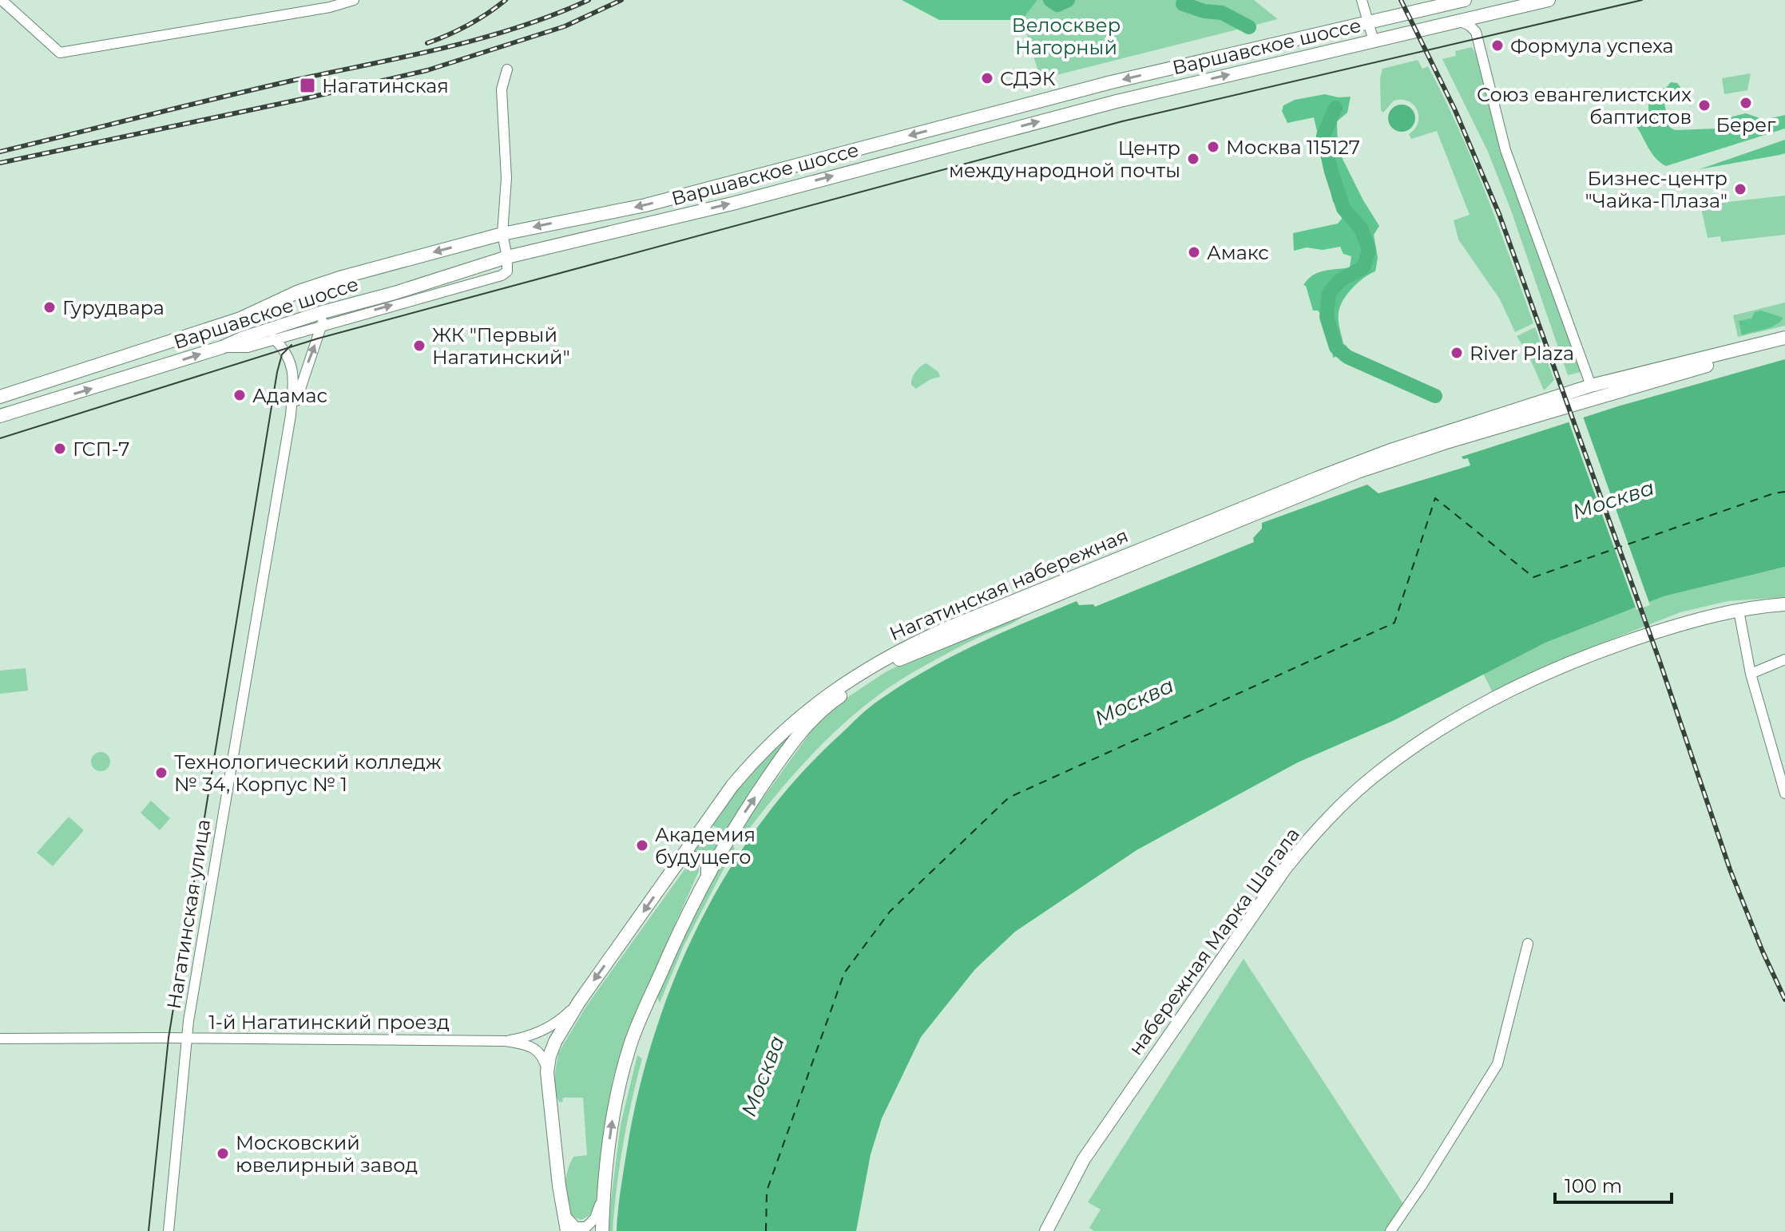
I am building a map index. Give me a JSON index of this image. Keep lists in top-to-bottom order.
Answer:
{
  "streets": {
    "main road": ["Варшавское шоссе", "Нагатинская набережная", "набережная Марка Шагала"],
    "street": ["Нагатинская улица", "1-й Нагатинский проезд"]
  },
  "crossings": [
    ["Нагатинская улица", "1-й Нагатинский проезд"]
  ],
  "water": ["Москва"],
  "parks": ["Велосквер Нагорный"],
  "places": {
    "other": [
      "Формула успеха",
      "СДЭК",
      "Берег",
      "Союз евангелистских баптистов",
      "Москва 115127",
      "Центр международной почты",
      "Бизнес-центр \"Чайка-Плаза\"",
      "Амакс",
      "Гурудвара",
      "ЖК \"Первый Нагатинский\"",
      "River Plaza",
      "Адамас",
      "ГСП-7",
      "Технологический колледж № 34, Корпус № 1",
      "Академия будущего",
      "Московский ювелирный завод"
    ],
    "transit": ["Нагатинская"]
  },
  "scale_bar": "100 m"
}
